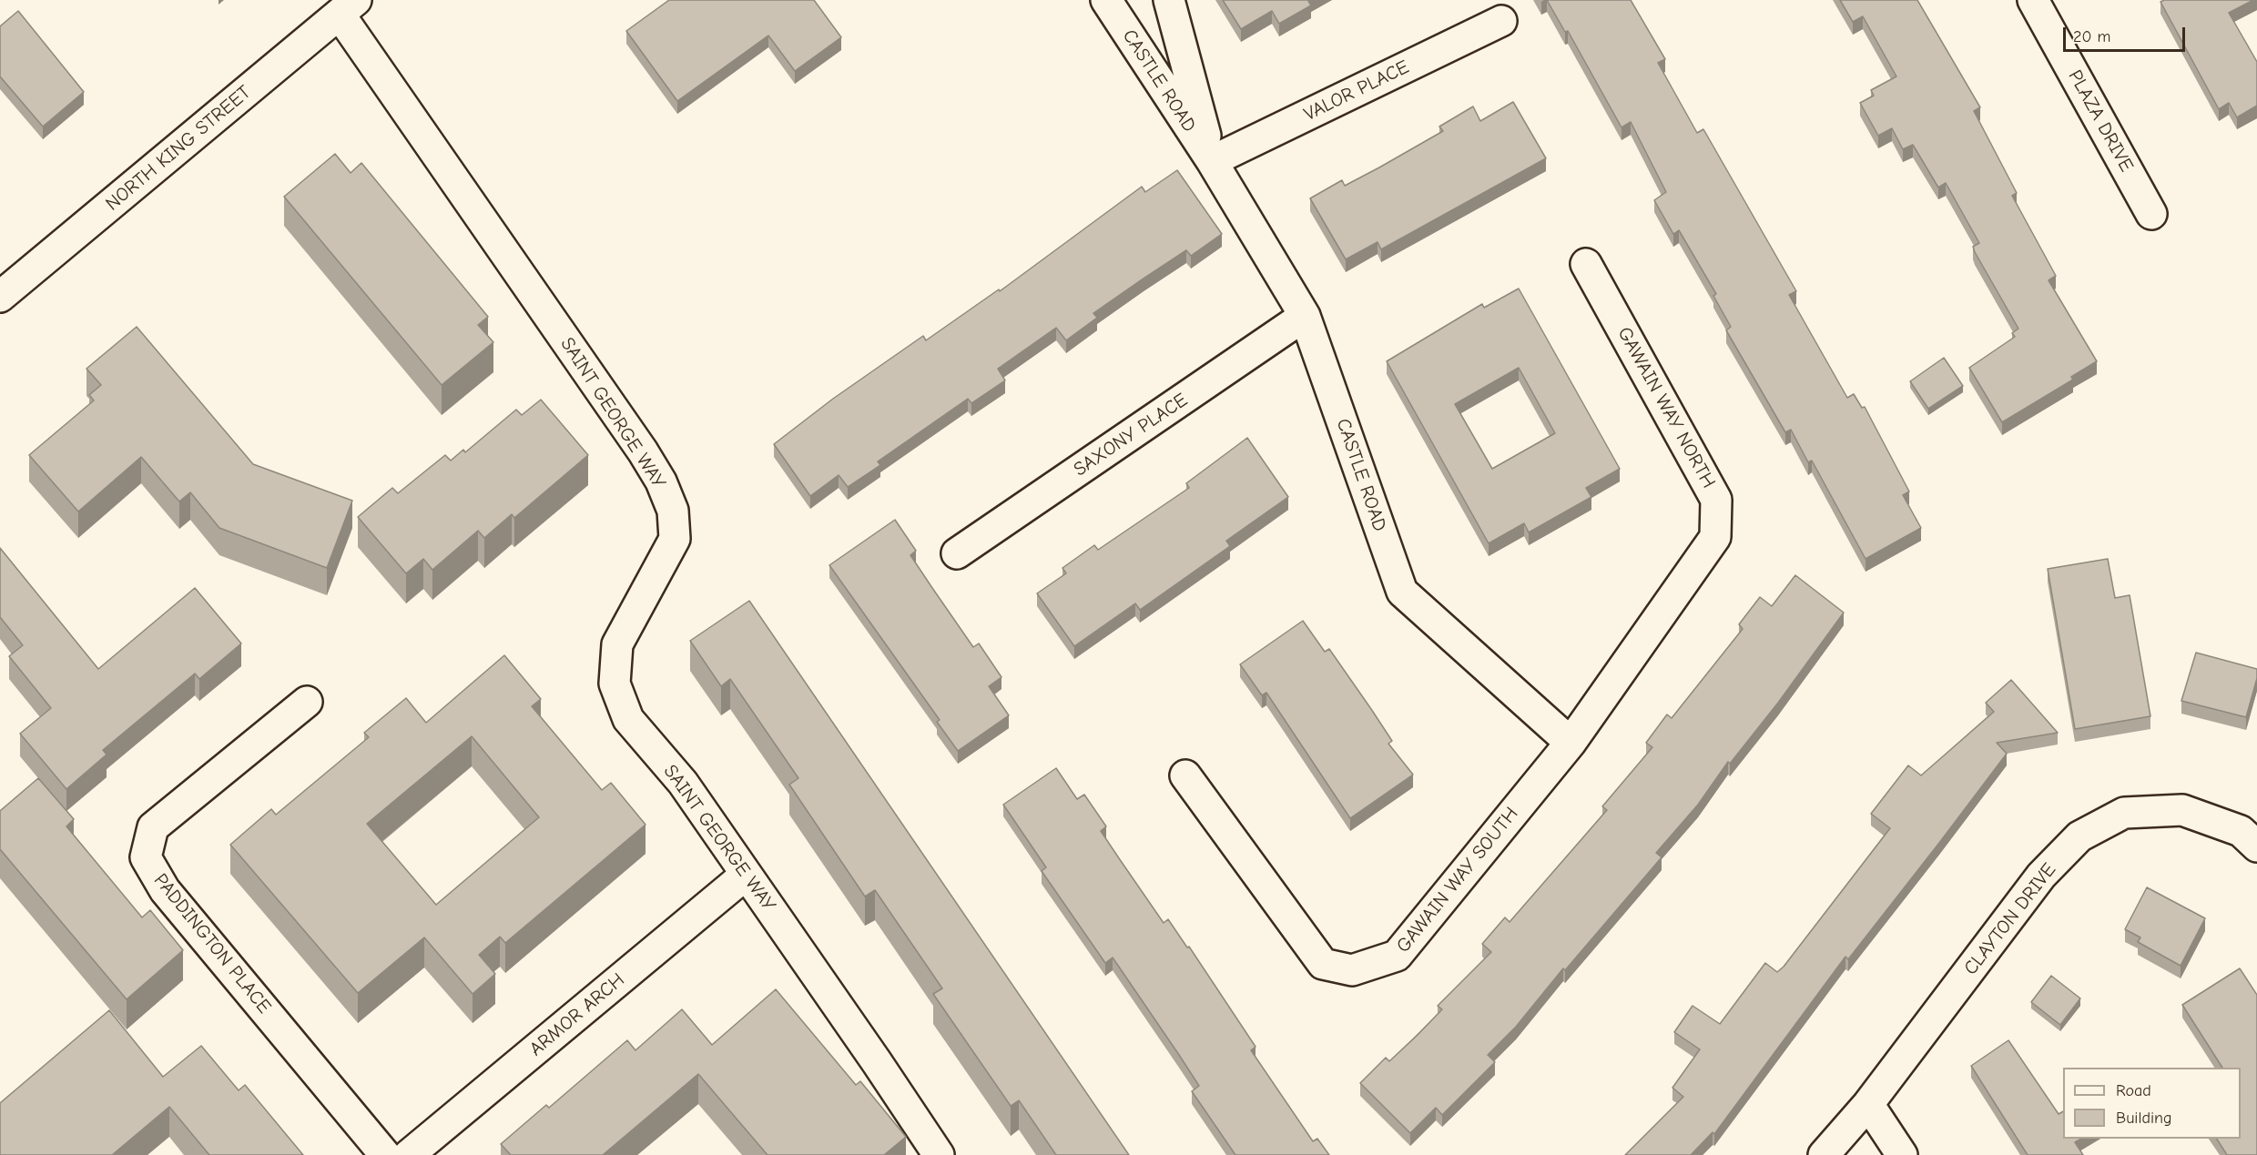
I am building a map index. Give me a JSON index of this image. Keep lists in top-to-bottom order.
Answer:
{
  "streets": {
    "street": [
      "CASTLE ROAD",
      "VALOR PLACE",
      "PLAZA DRIVE",
      "NORTH KING STREET",
      "GAWAIN WAY NORTH",
      "SAINT GEORGE WAY",
      "SAXONY PLACE",
      "GAWAIN WAY SOUTH",
      "CLAYTON DRIVE",
      "PADDINGTON PLACE",
      "ARMOR ARCH"
    ]
  },
  "crossings": [
    ["CASTLE ROAD", "VALOR PLACE"],
    ["CASTLE ROAD", "GAWAIN WAY NORTH"],
    ["CASTLE ROAD", "SAXONY PLACE"],
    ["CASTLE ROAD", "GAWAIN WAY SOUTH"],
    ["NORTH KING STREET", "SAINT GEORGE WAY"],
    ["GAWAIN WAY NORTH", "GAWAIN WAY SOUTH"],
    ["SAINT GEORGE WAY", "ARMOR ARCH"]
  ],
  "legend": ["Road", "Building"],
  "scale_bar": "20 m"
}
